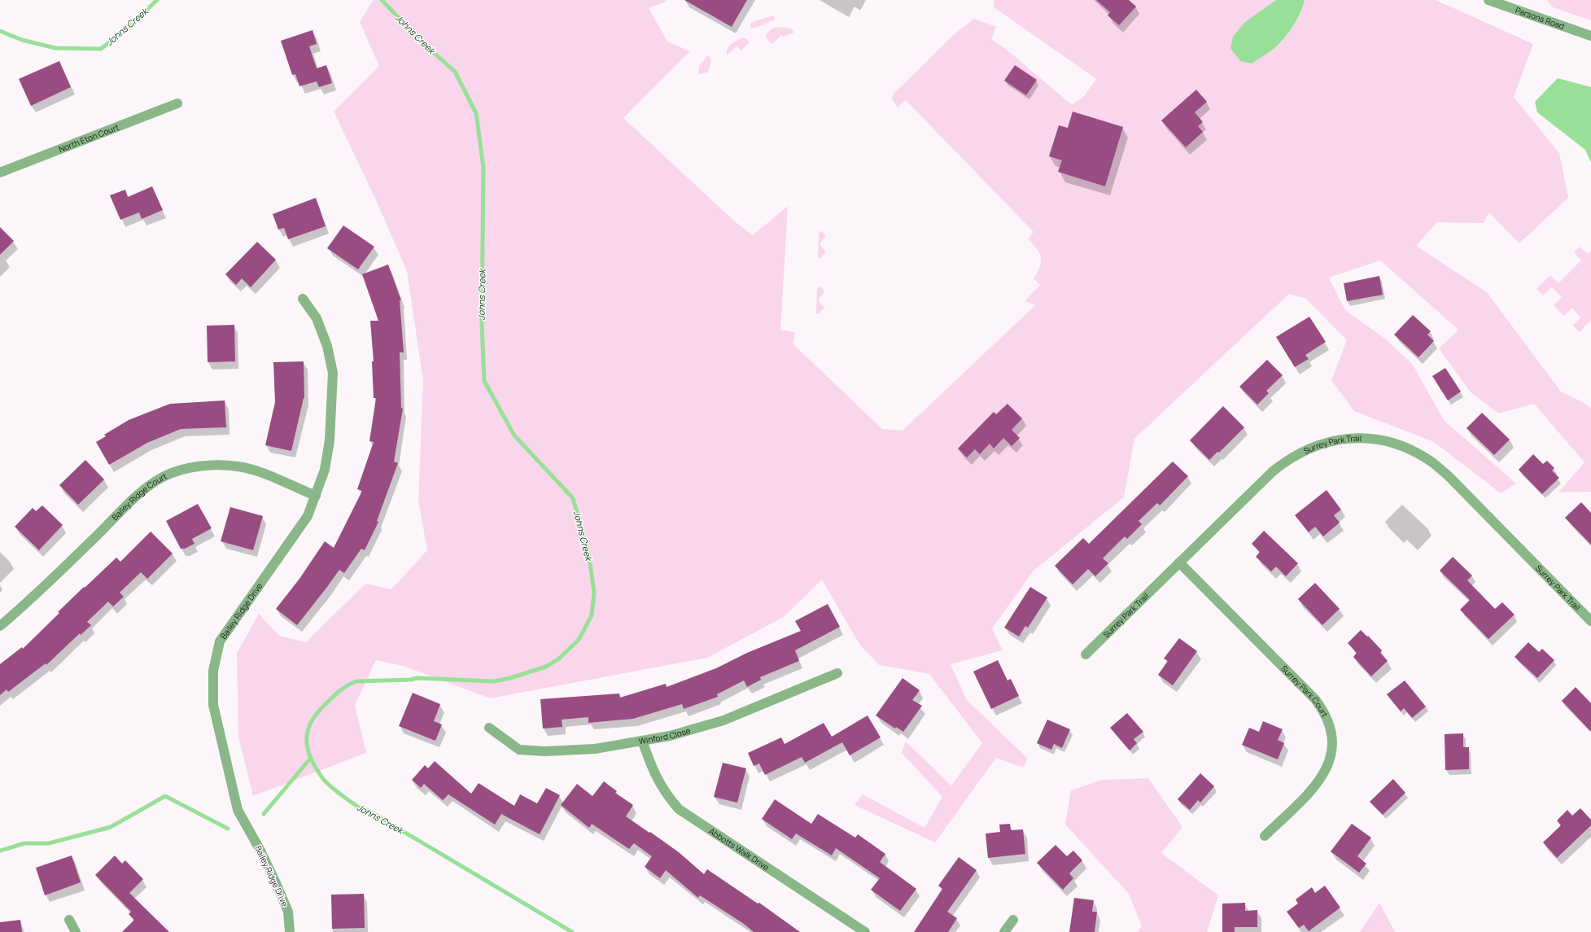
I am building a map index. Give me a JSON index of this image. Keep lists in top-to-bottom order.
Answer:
{
  "streets": {
    "street": [
      "Parsons Road",
      "North Eton Court",
      "Surrey Park Trail",
      "Bailey Ridge Court",
      "Bailey Ridge Drive",
      "Surrey Park Court",
      "Winford Close",
      "Abbotts Walk Drive"
    ]
  },
  "crossings": [
    ["Surrey Park Trail", "Surrey Park Court"],
    ["Bailey Ridge Court", "Bailey Ridge Drive"],
    ["Winford Close", "Abbotts Walk Drive"]
  ],
  "water": ["Johns Creek"]
}
